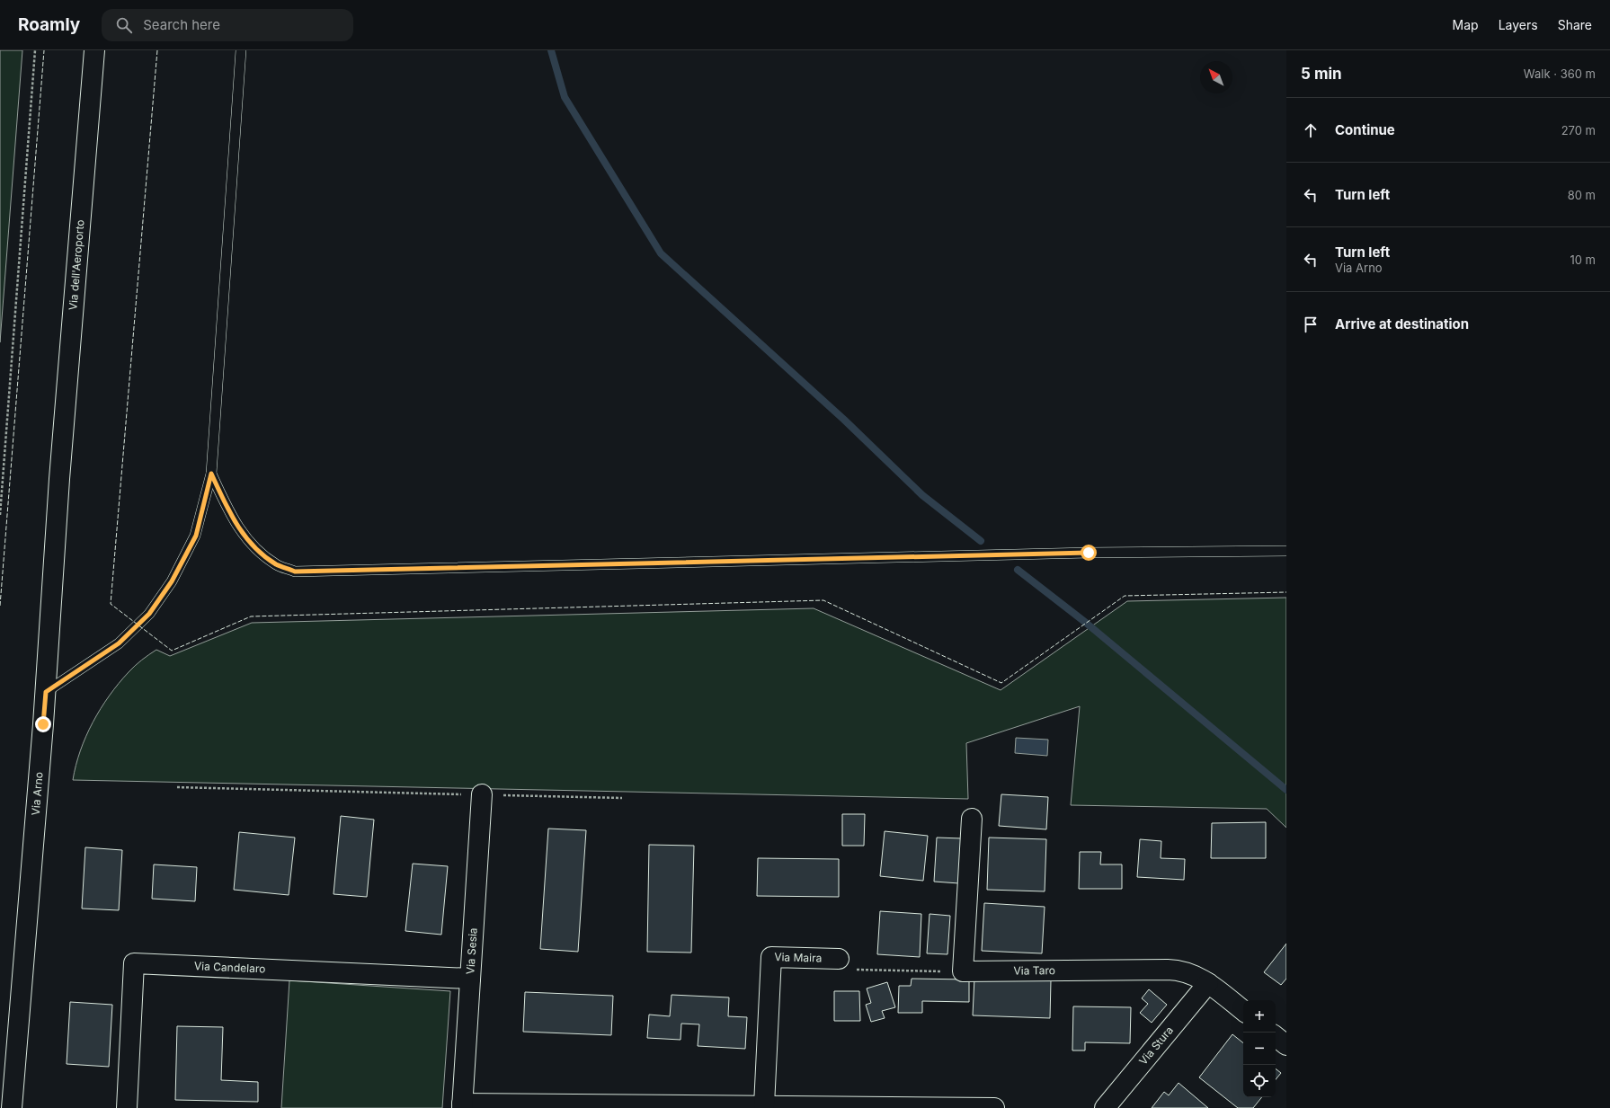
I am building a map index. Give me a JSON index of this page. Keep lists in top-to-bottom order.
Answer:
{
  "streets": {
    "street": [
      "Via dell'Aeroporto",
      "Via Arno",
      "Via Sesia",
      "Via Maira",
      "Via Candelaro",
      "Via Taro",
      "Via Stura"
    ]
  },
  "crossings": [
    ["Via dell'Aeroporto", "Via Arno"],
    ["Via Sesia", "Via Candelaro"],
    ["Via Maira", "Via Taro"],
    ["Via Taro", "Via Stura"]
  ],
  "north": "top left",
  "page": {
    "header": "Roamly",
    "search": "Search here",
    "nav": ["Map", "Layers", "Share"],
    "heading": ["5 min", "Walk · 360 m"],
    "list": [
      ["Continue", "270 m"],
      ["Turn left", "80 m"],
      ["Turn left", "Via Arno", "10 m"],
      "Arrive at destination"
    ],
    "map_buttons": ["+", "−"]
  }
}
